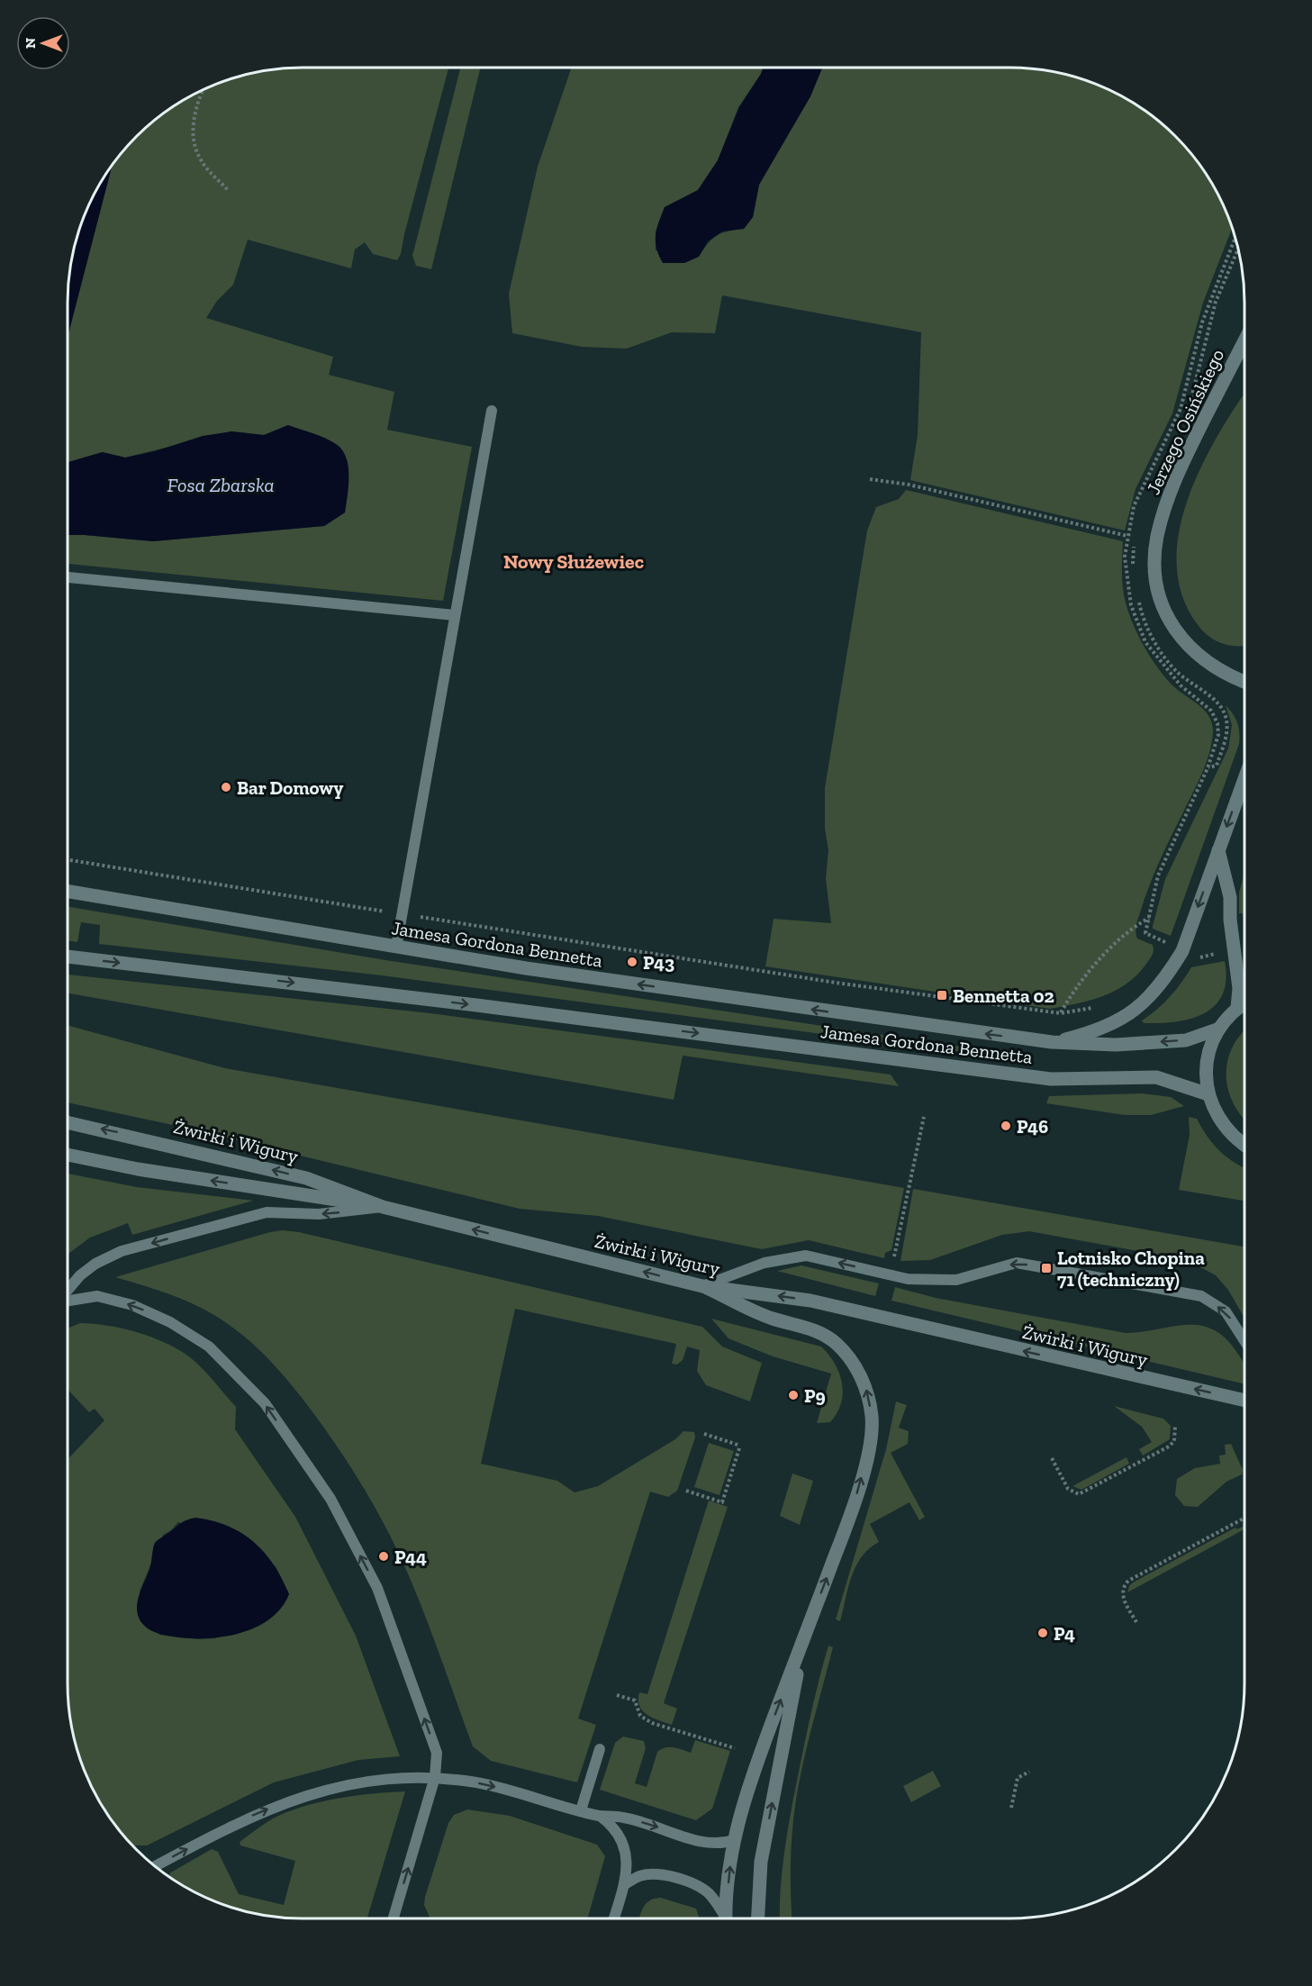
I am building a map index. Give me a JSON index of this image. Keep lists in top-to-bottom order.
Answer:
{
  "streets": {
    "main road": ["Jerzego Osińskiego", "Jamesa Gordona Bennetta", "Żwirki i Wigury"]
  },
  "one_way": ["Żwirki i Wigury"],
  "districts": ["Nowy Służewiec"],
  "water": ["Fosa Zbarska"],
  "places": {
    "other": [
      "Bar Domowy",
      "P43",
      "P46",
      "P9",
      "P44",
      "P4"
    ],
    "transit": ["Bennetta 02", "Lotnisko Chopina 71 (techniczny)"]
  },
  "north": "left"
}
